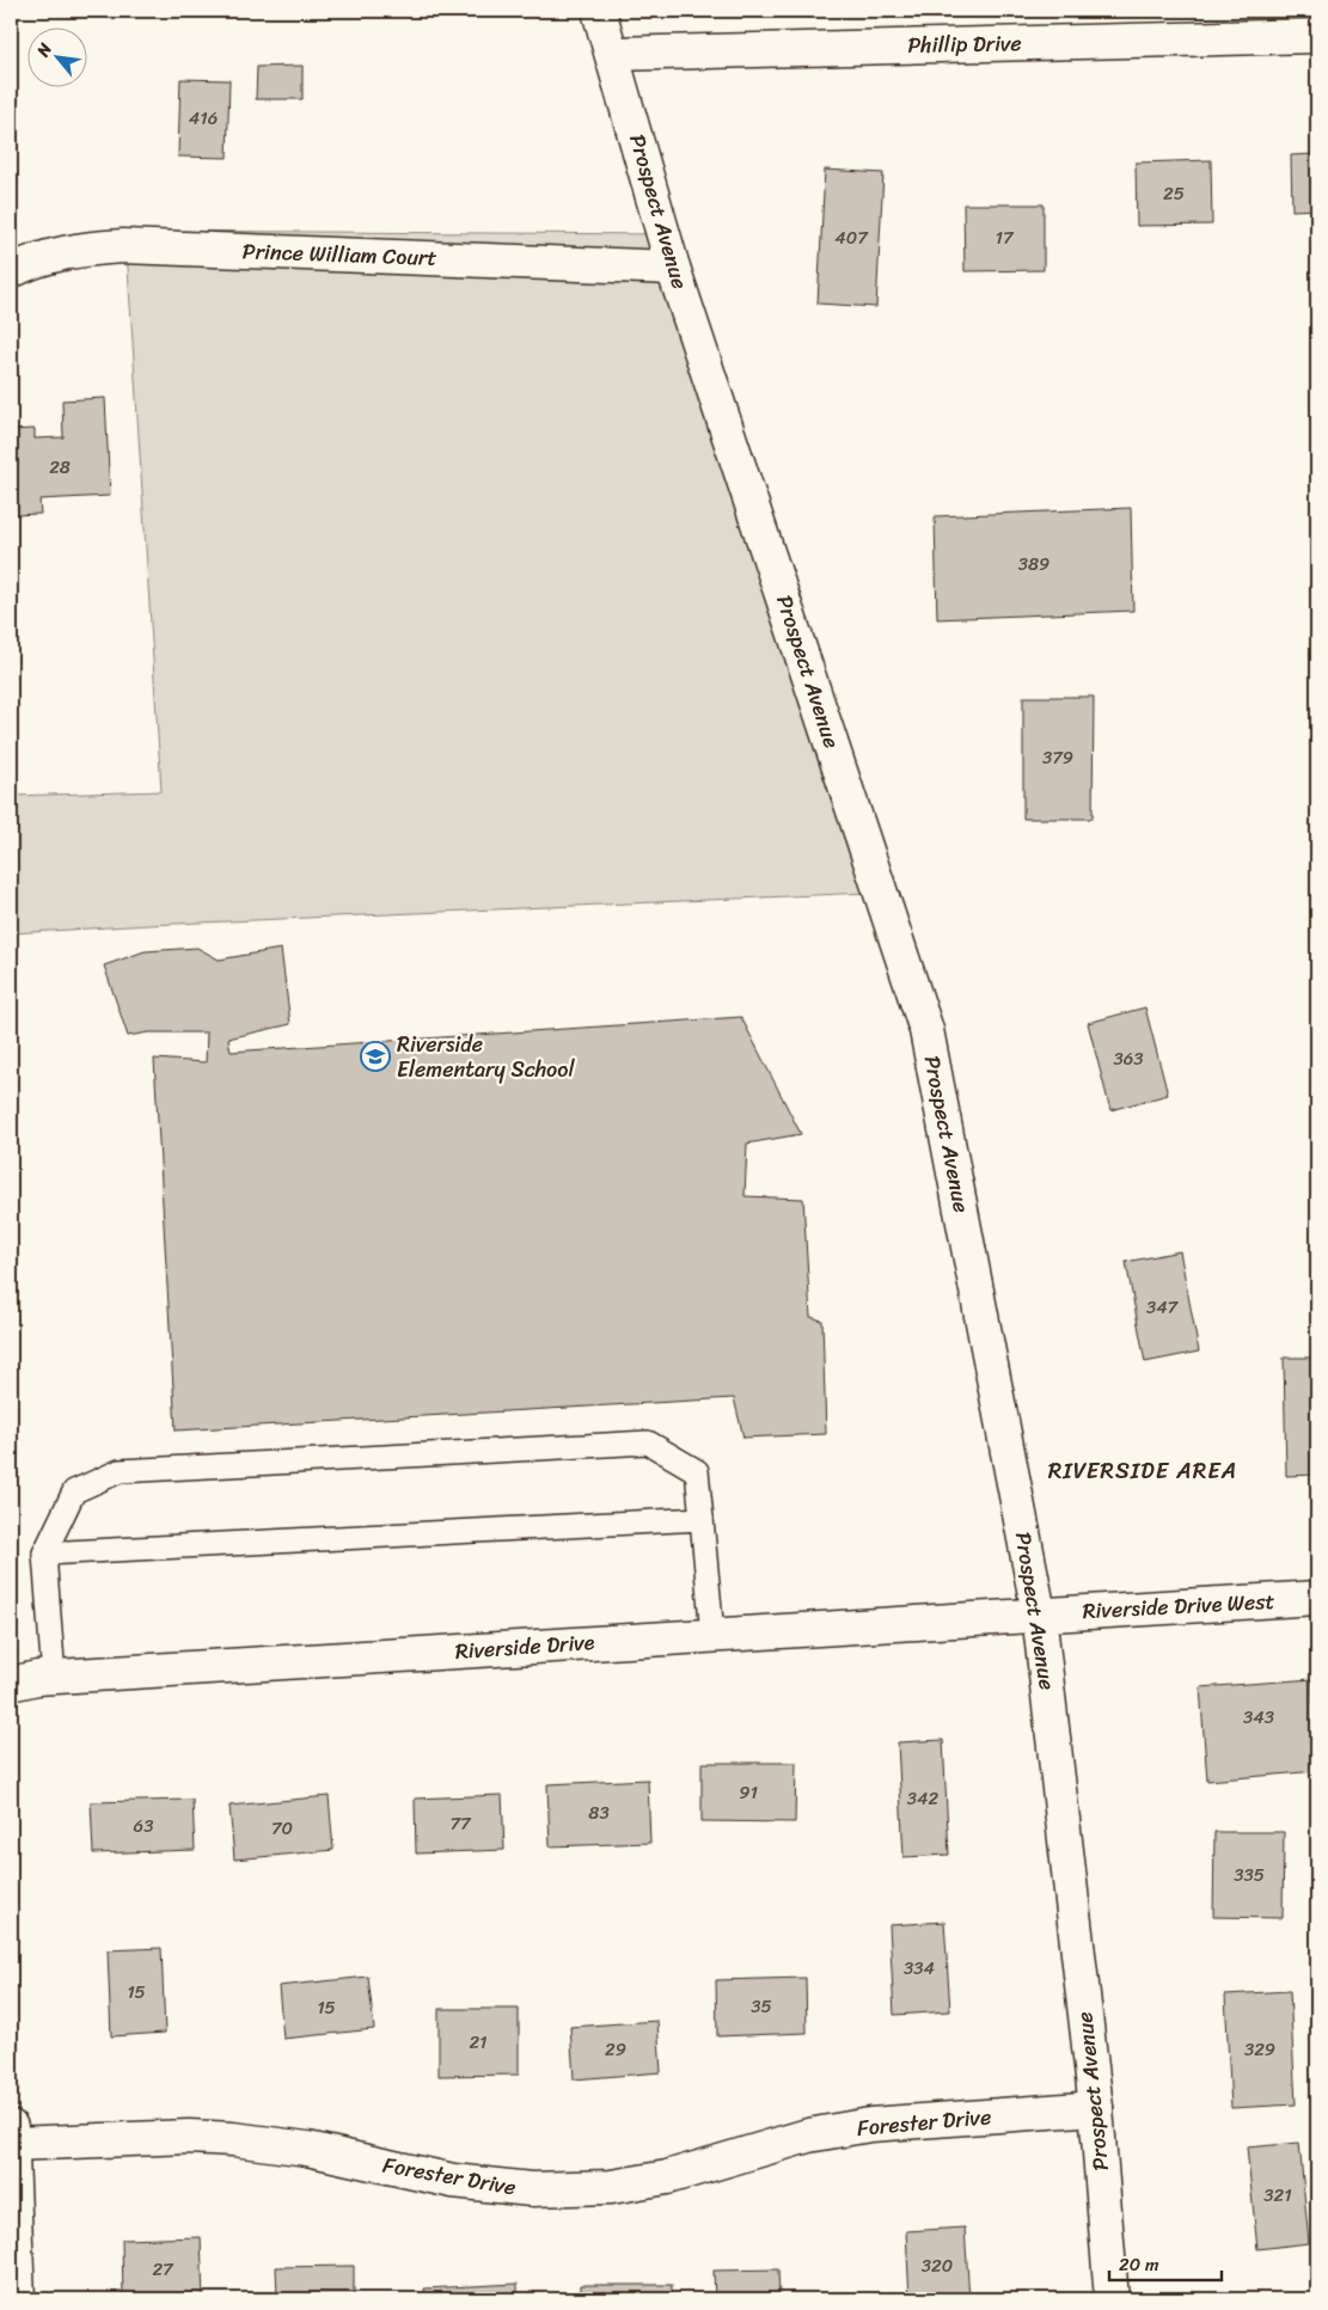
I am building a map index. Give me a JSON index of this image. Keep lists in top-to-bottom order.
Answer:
{
  "streets": {
    "street": [
      "Phillip Drive",
      "Prospect Avenue",
      "Prince William Court",
      "Riverside Drive West",
      "Riverside Drive",
      "Forester Drive"
    ]
  },
  "crossings": [
    ["Phillip Drive", "Prospect Avenue"],
    ["Prospect Avenue", "Prince William Court"],
    ["Prospect Avenue", "Riverside Drive West"],
    ["Prospect Avenue", "Riverside Drive"],
    ["Prospect Avenue", "Forester Drive"],
    ["Riverside Drive West", "Riverside Drive"]
  ],
  "districts": ["RIVERSIDE AREA"],
  "places": {
    "school or university": ["Riverside Elementary School"]
  },
  "house_numbers": [
    "416",
    "25",
    "407",
    "17",
    "28",
    "389",
    "379",
    "363",
    "347",
    "343",
    "91",
    "342",
    "83",
    "77",
    "63",
    "70",
    "335",
    "334",
    "15",
    "35",
    "15",
    "21",
    "29",
    "329",
    "321",
    "320",
    "27"
  ],
  "scale_bar": "20 m",
  "north": "top left"
}
